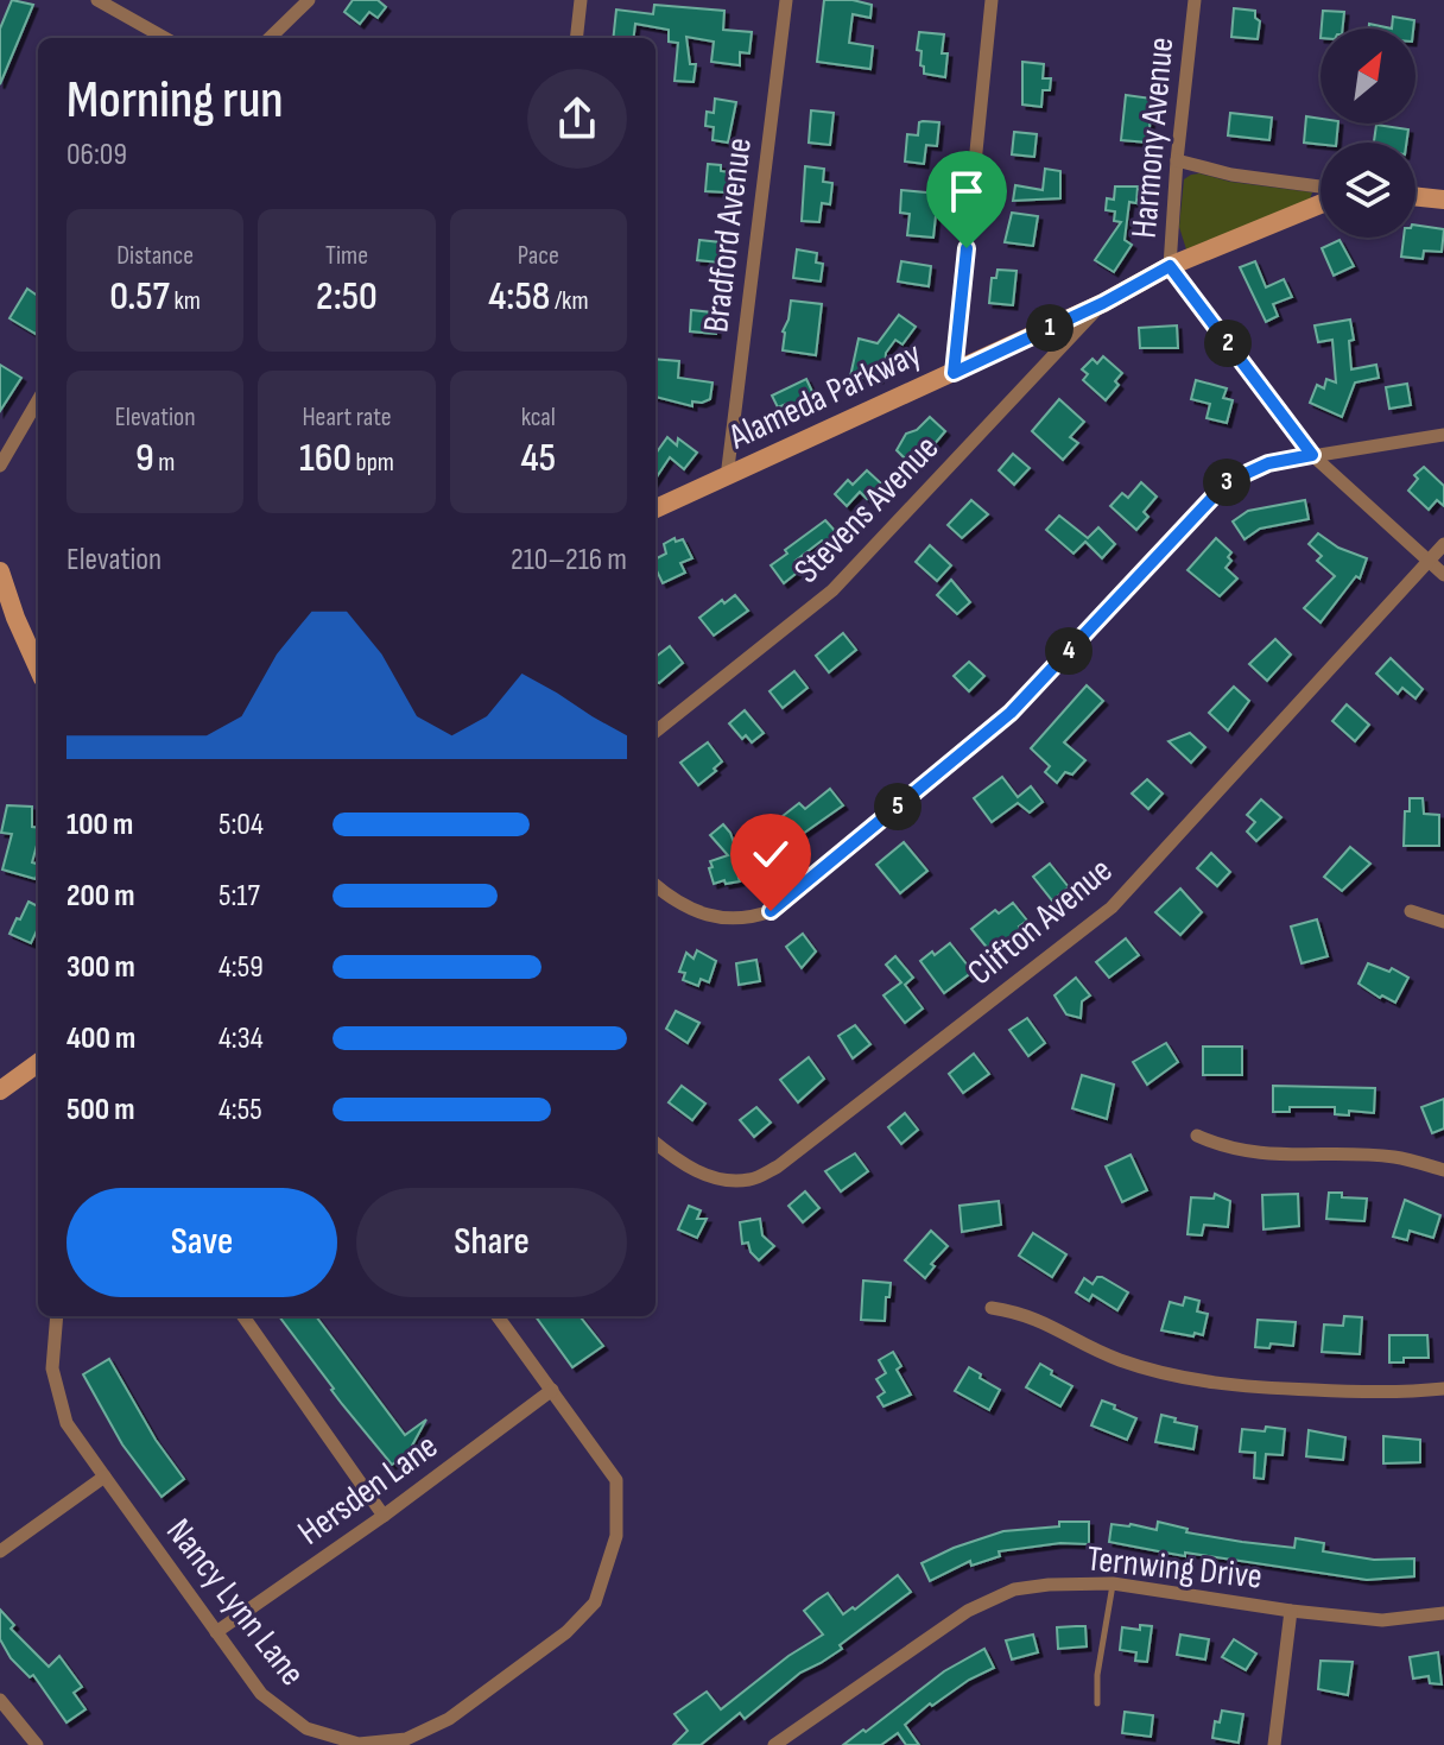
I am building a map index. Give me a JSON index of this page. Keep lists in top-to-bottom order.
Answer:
{
  "streets": {
    "street": [
      "Harmony Avenue",
      "Bradford Avenue",
      "Alameda Parkway",
      "Stevens Avenue",
      "Clifton Avenue",
      "Hersden Lane",
      "Ternwing Drive",
      "Nancy Lynn Lane"
    ]
  },
  "crossings": [
    ["Harmony Avenue", "Alameda Parkway"],
    ["Harmony Avenue", "Clifton Avenue"],
    ["Bradford Avenue", "Alameda Parkway"],
    ["Alameda Parkway", "Stevens Avenue"],
    ["Hersden Lane", "Nancy Lynn Lane"]
  ],
  "north": "top right",
  "page": {
    "heading": ["Morning run", "06:09"],
    "stats": [
      ["Distance", "0.57 km"],
      ["Time", "2:50"],
      ["Pace", "4:58 /km"],
      ["Elevation", "9 m"],
      ["Heart rate", "160 bpm"],
      ["kcal", "45"]
    ],
    "pins": [
      "1",
      "2",
      "3",
      "4",
      "5"
    ],
    "chart": ["Elevation", "210–216 m"],
    "list": [
      {
        "name": "100 m",
        "note": "5:04"
      },
      {
        "name": "200 m",
        "note": "5:17"
      },
      {
        "name": "300 m",
        "note": "4:59"
      },
      {
        "name": "400 m",
        "note": "4:34"
      },
      {
        "name": "500 m",
        "note": "4:55"
      }
    ],
    "buttons": ["Save", "Share"]
  }
}
